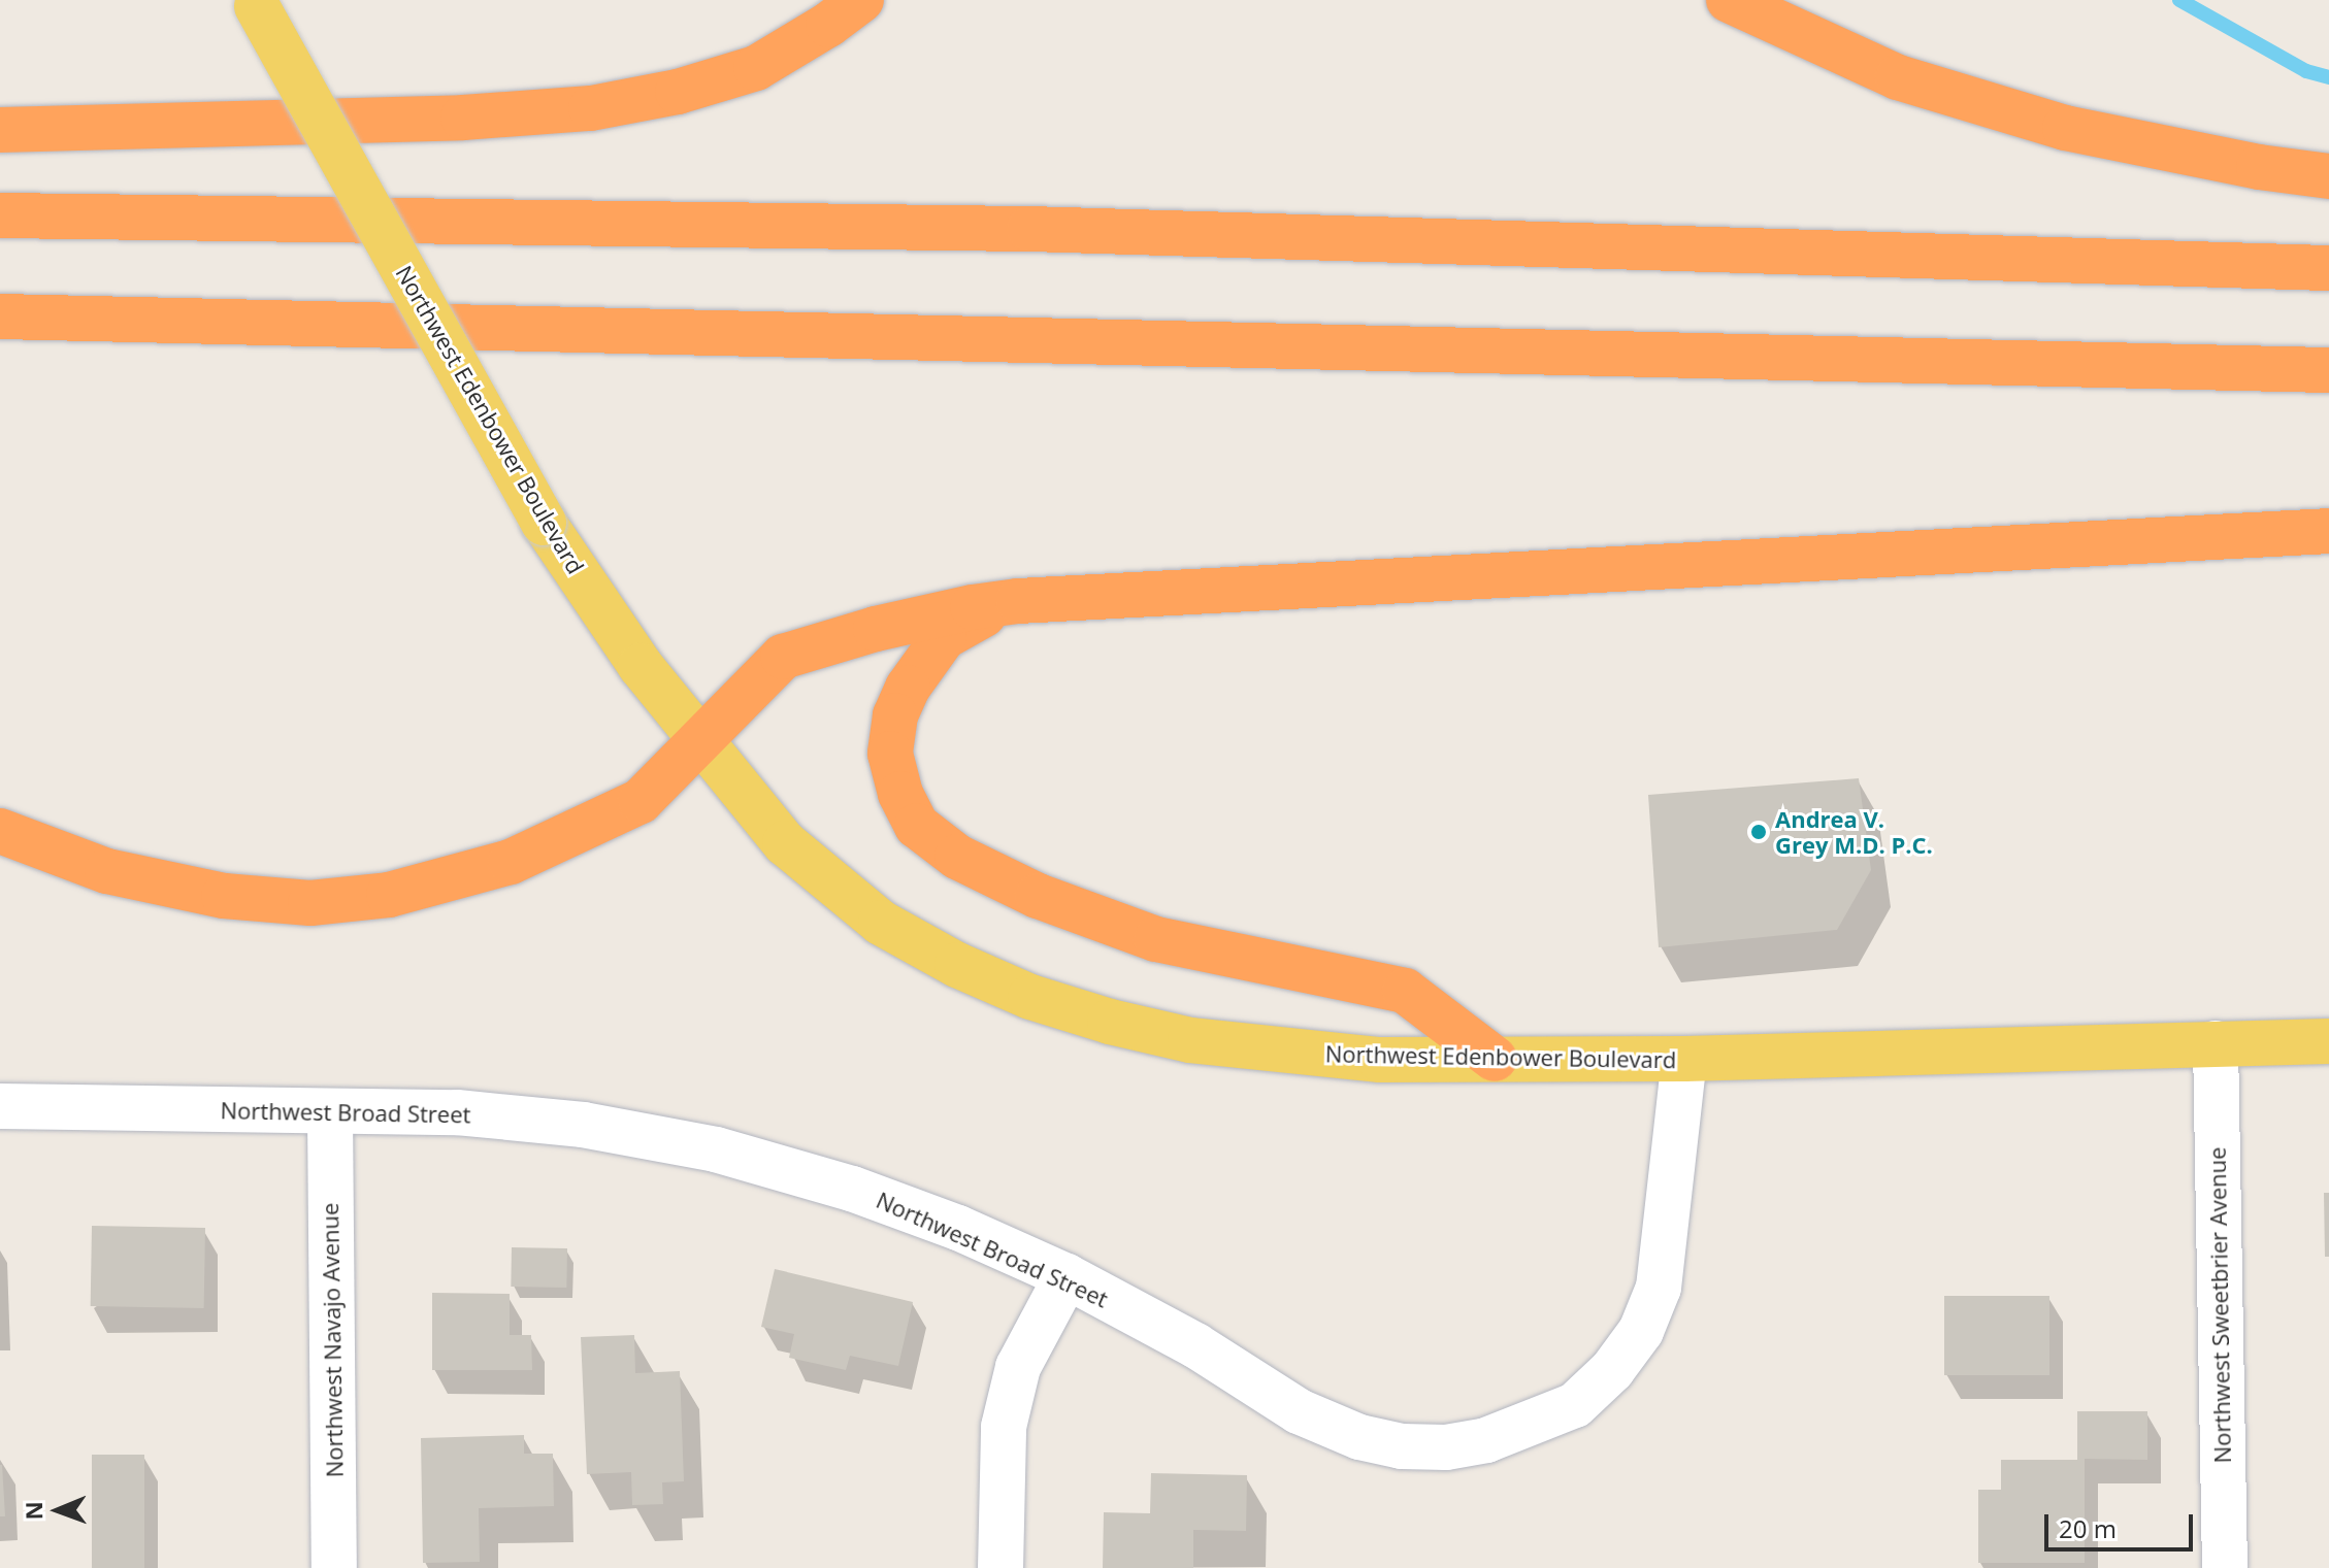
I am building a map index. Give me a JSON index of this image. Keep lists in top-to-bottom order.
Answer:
{
  "streets": {
    "main road": ["Northwest Edenbower Boulevard"],
    "street": ["Northwest Broad Street", "Northwest Sweetbrier Avenue", "Northwest Navajo Avenue"]
  },
  "crossings": [
    ["Northwest Edenbower Boulevard", "Northwest Broad Street"],
    ["Northwest Edenbower Boulevard", "Northwest Sweetbrier Avenue"],
    ["Northwest Broad Street", "Northwest Navajo Avenue"]
  ],
  "places": ["Andrea V. Grey M.D. P.C."],
  "scale_bar": "20 m",
  "north": "left"
}
